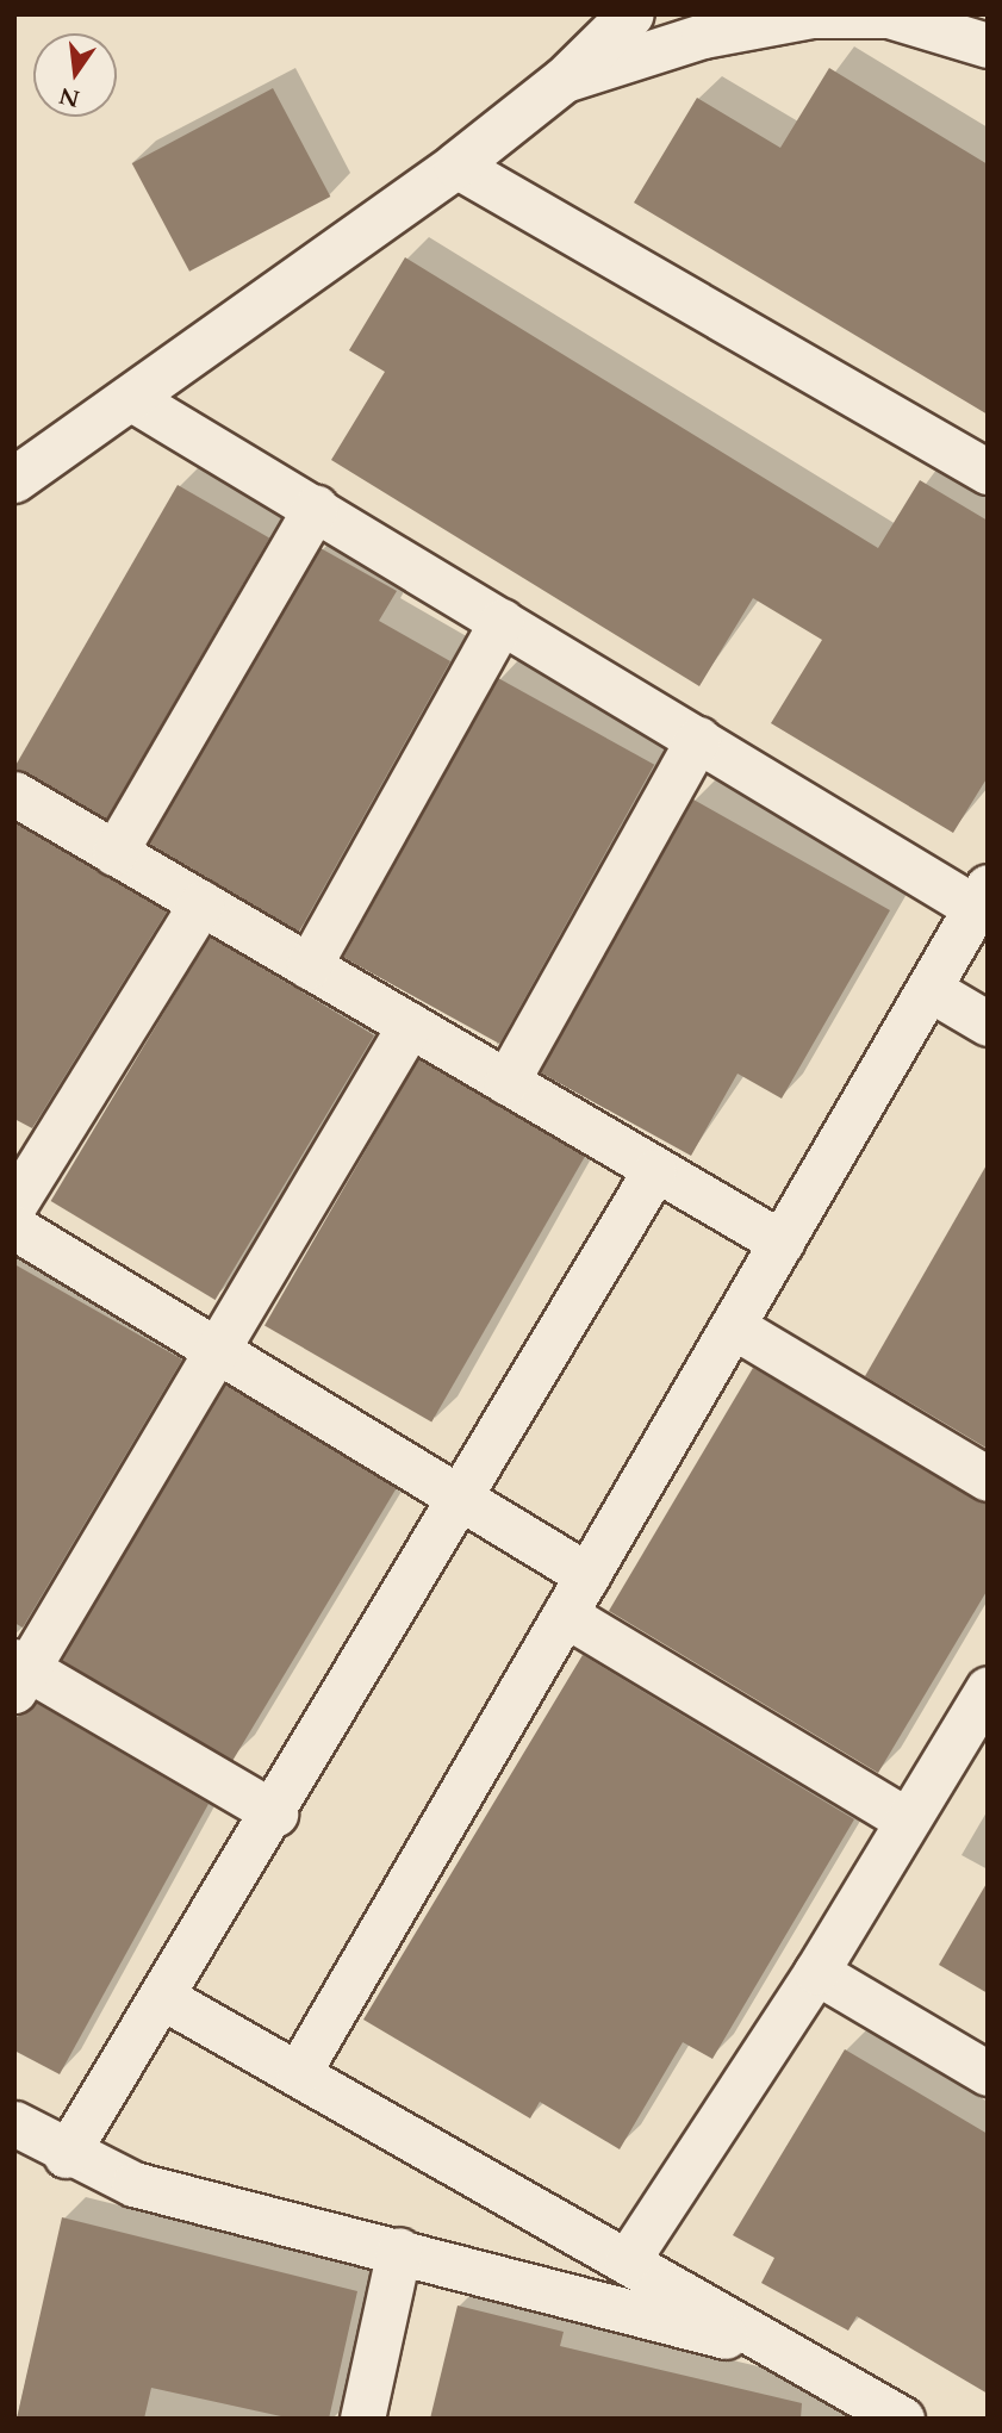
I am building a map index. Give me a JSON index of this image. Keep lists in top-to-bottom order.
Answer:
{
  "north": "bottom"
}
